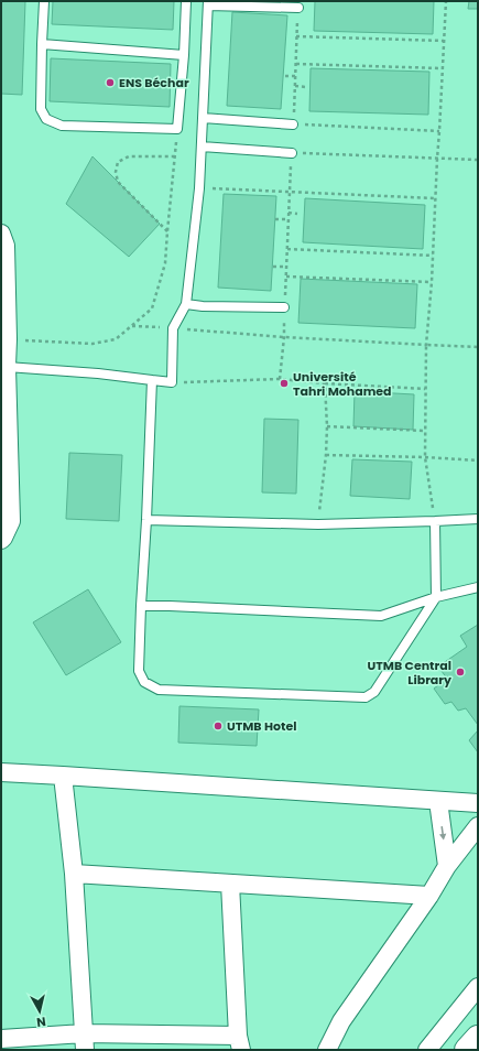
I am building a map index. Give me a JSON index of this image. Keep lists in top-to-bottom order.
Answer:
{
  "places": [
    "ENS Béchar",
    "Université Tahri Mohamed",
    "UTMB Central Library",
    "UTMB Hotel"
  ],
  "north": "bottom"
}
